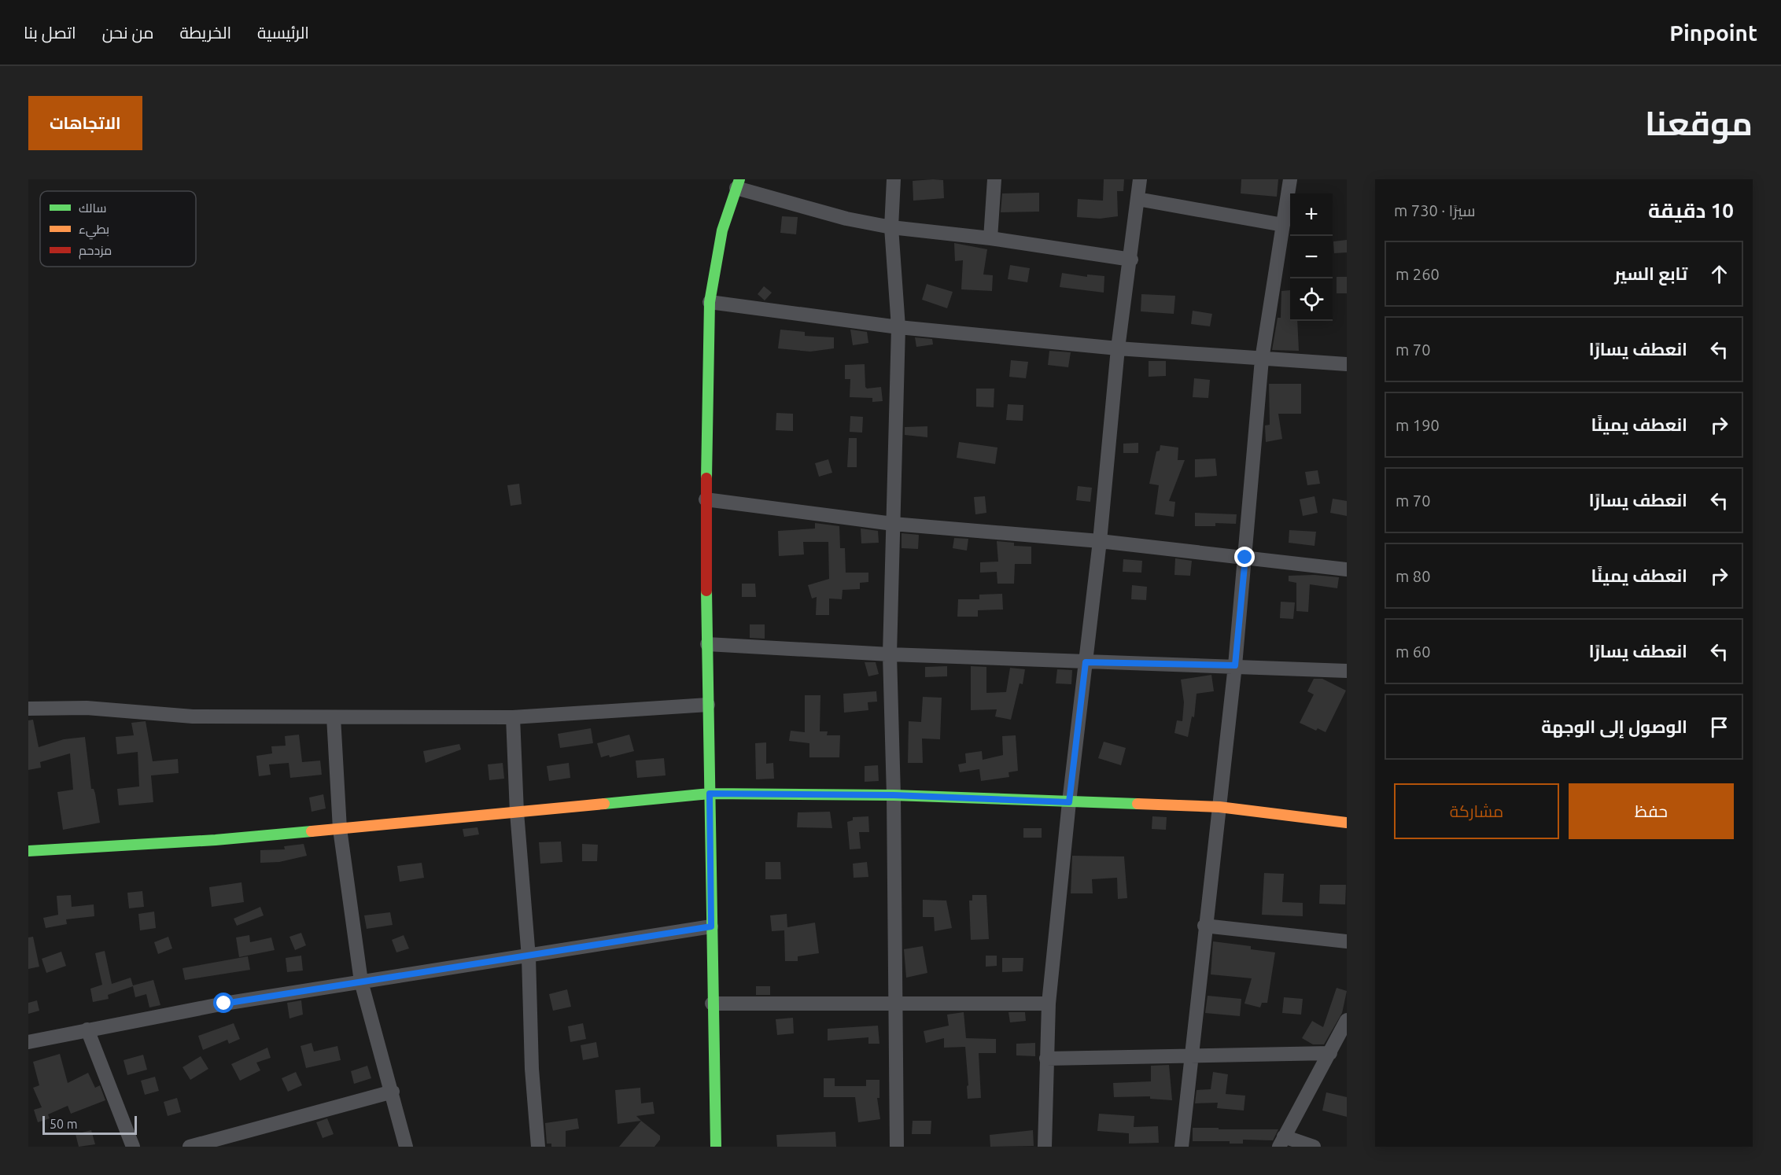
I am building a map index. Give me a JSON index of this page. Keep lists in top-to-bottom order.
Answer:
{
  "legend": ["سالك", "بطيء", "مزدحم"],
  "scale_bar": "50 m",
  "page": {
    "header": "Pinpoint",
    "nav": [
      "الرئيسية",
      "الخريطة",
      "من نحن",
      "اتصل بنا"
    ],
    "title": "موقعنا",
    "buttons": [
      "الاتجاهات",
      ["حفظ", "مشاركة"]
    ],
    "heading": ["10 دقيقة", "سيرًا · 730 m"],
    "map_buttons": ["+", "−"],
    "list": [
      ["تابع السير", "260 m"],
      ["انعطف يسارًا", "70 m"],
      ["انعطف يمينًا", "190 m"],
      ["انعطف يسارًا", "70 m"],
      ["انعطف يمينًا", "80 m"],
      ["انعطف يسارًا", "60 m"],
      "الوصول إلى الوجهة"
    ],
    "scale": "50 m"
  }
}
